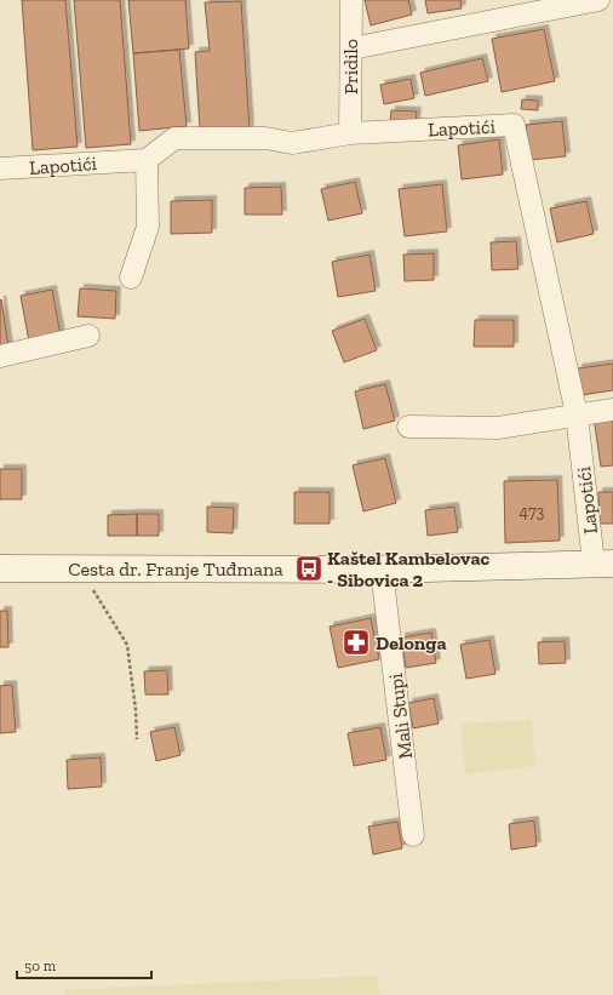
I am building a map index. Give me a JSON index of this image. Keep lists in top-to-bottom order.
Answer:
{
  "streets": {
    "main road": ["Cesta dr. Franje Tuđmana"],
    "street": ["Pridilo", "Lapotići", "Mali Stupi"]
  },
  "crossings": [
    ["Pridilo", "Lapotići"],
    ["Lapotići", "Cesta dr. Franje Tuđmana"],
    ["Cesta dr. Franje Tuđmana", "Mali Stupi"]
  ],
  "places": {
    "bus stop": ["Kaštel Kambelovac - Sibovica 2"],
    "pharmacy": ["Delonga"]
  },
  "house_numbers": ["473"],
  "scale_bar": "50 m"
}
